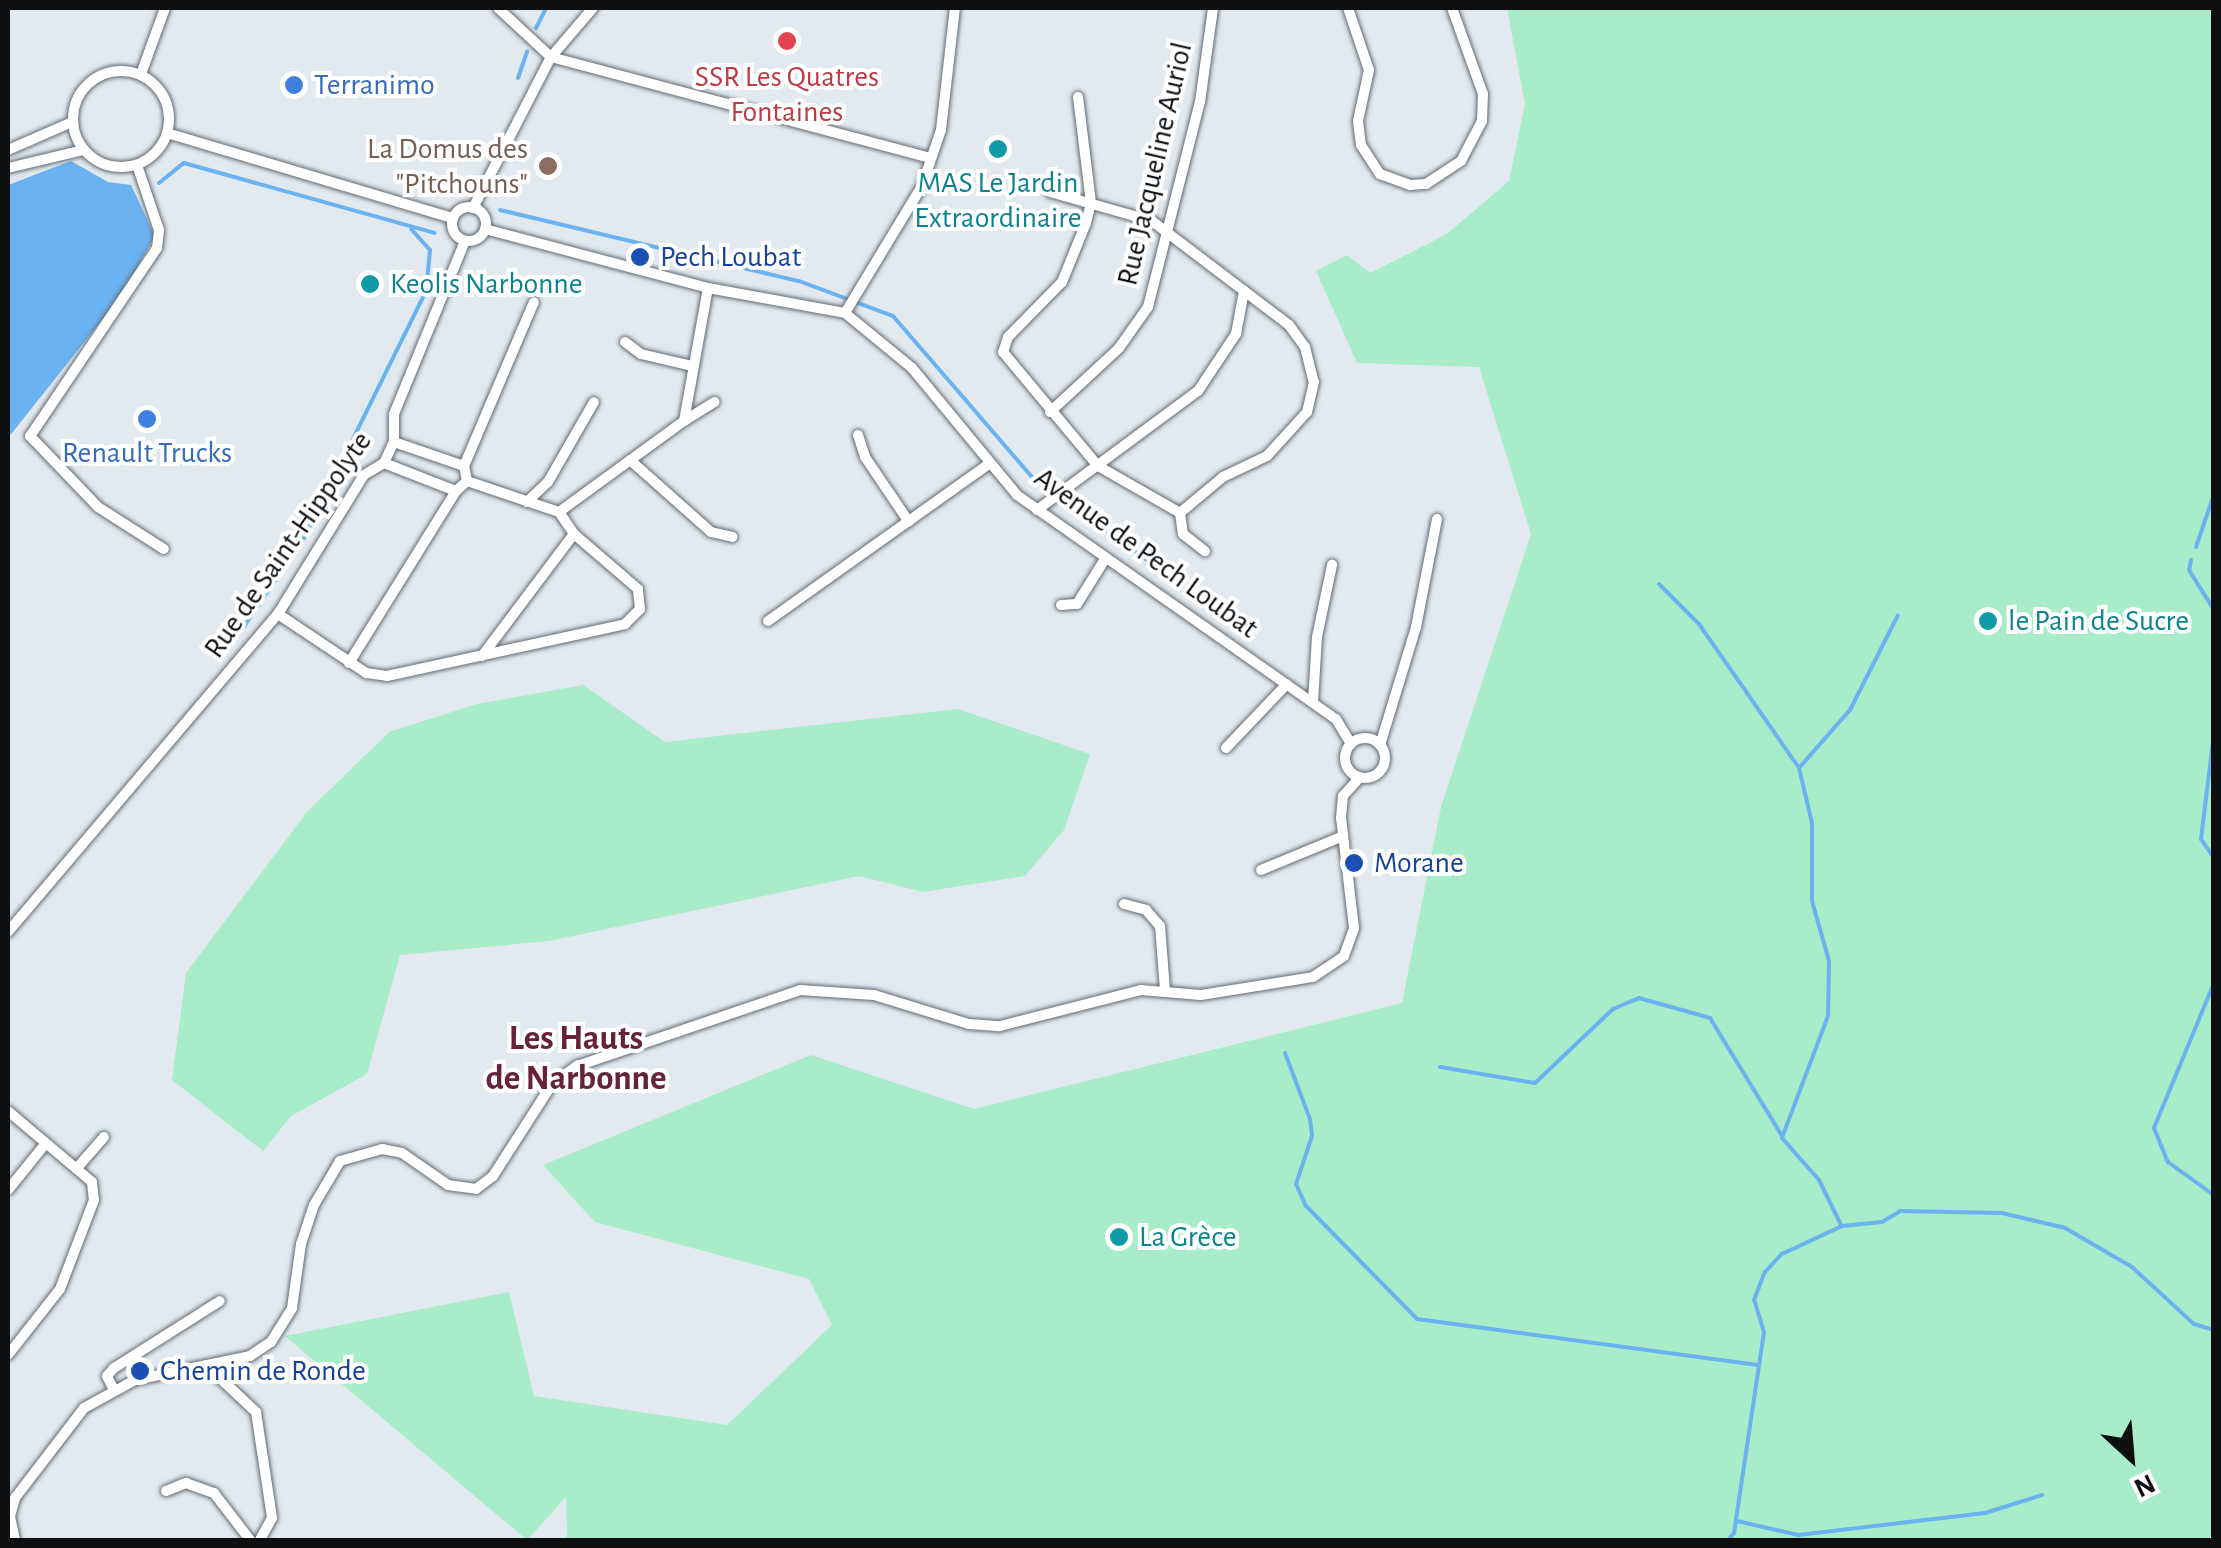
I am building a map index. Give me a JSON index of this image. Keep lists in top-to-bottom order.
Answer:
{
  "streets": {
    "street": ["Rue Jacqueline Auriol", "Rue de Saint-Hippolyte", "Avenue de Pech Loubat"]
  },
  "districts": ["Les Hauts de Narbonne"],
  "places": [
    "SSR Les Quatres Fontaines",
    "Terranimo",
    "MAS Le Jardin Extraordinaire",
    "La Domus des \"Pitchouns\"",
    "Pech Loubat",
    "Keolis Narbonne",
    "Renault Trucks",
    "le Pain de Sucre",
    "Morane",
    "La Grèce",
    "Chemin de Ronde"
  ],
  "north": "bottom right"
}
